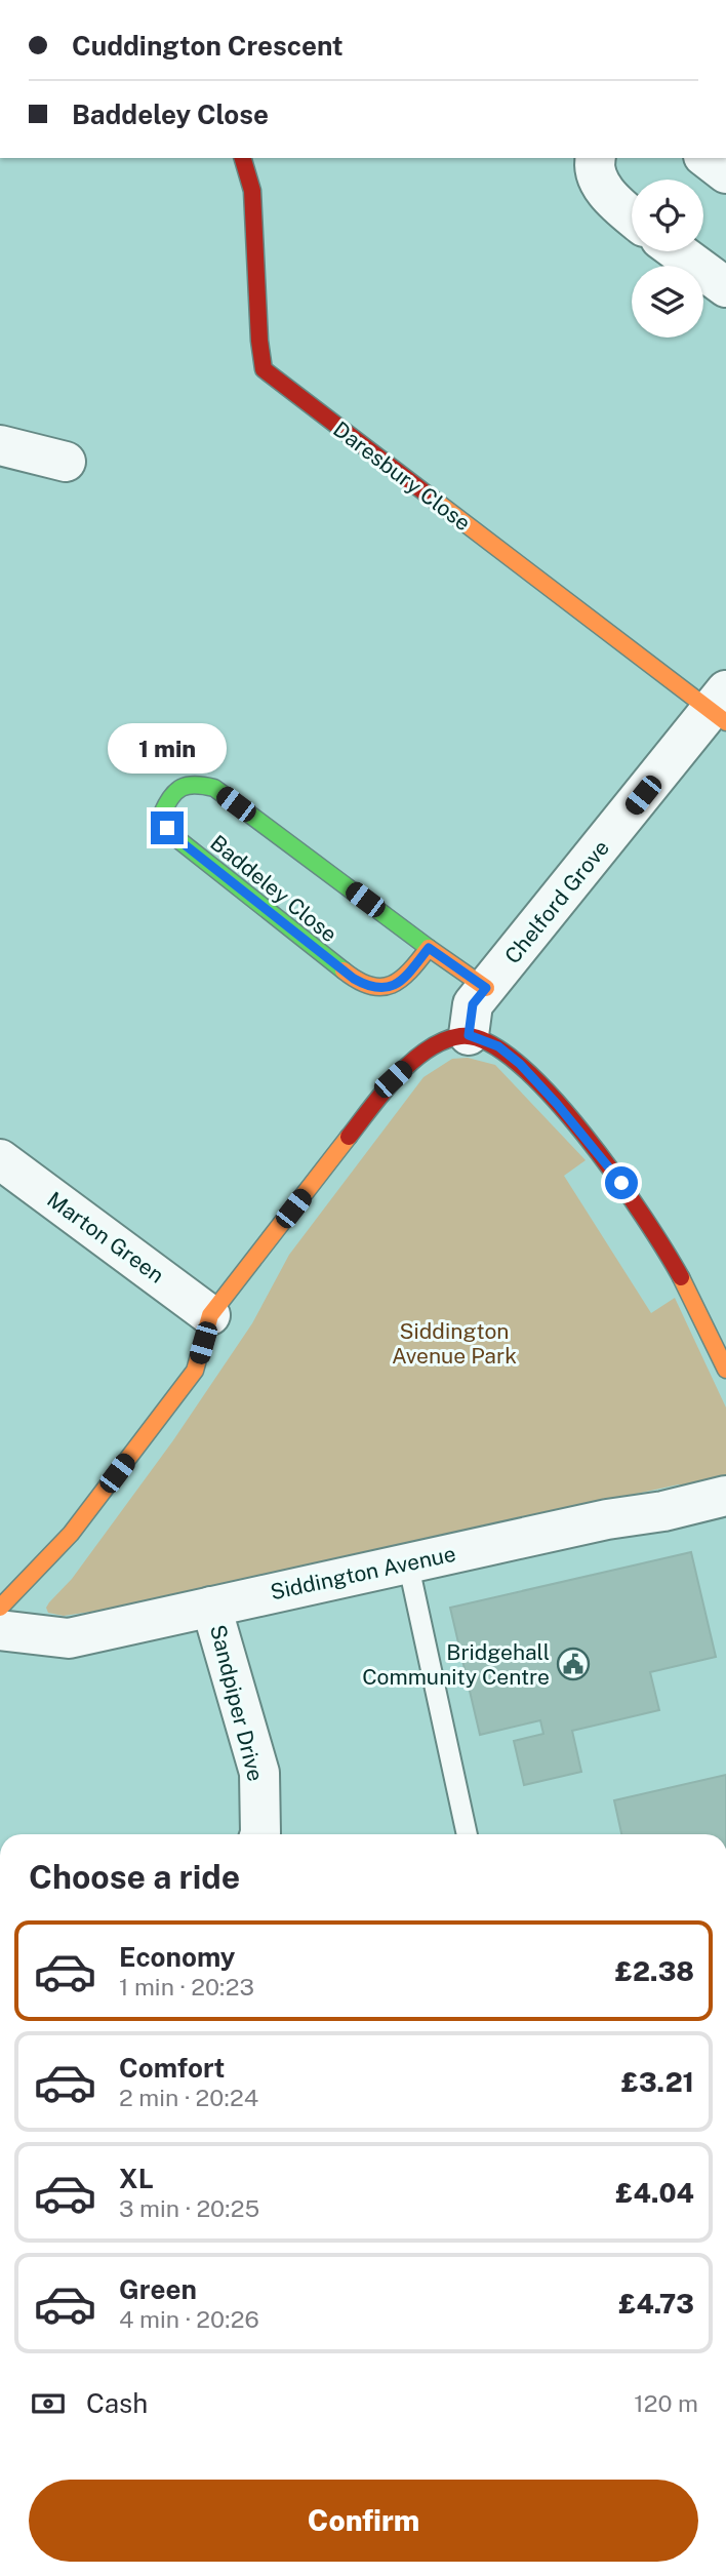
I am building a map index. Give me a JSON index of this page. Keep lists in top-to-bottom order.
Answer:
{
  "streets": {
    "street": [
      "Daresbury Close",
      "Baddeley Close",
      "Chelford Grove",
      "Marton Green",
      "Siddington Avenue",
      "Sandpiper Drive"
    ]
  },
  "crossings": [
    ["Daresbury Close", "Chelford Grove"],
    ["Baddeley Close", "Chelford Grove"],
    ["Siddington Avenue", "Sandpiper Drive"]
  ],
  "parks": ["Siddington Avenue Park"],
  "places": {
    "public building": ["Bridgehall Community Centre"]
  },
  "page": {
    "banner": ["Cuddington Crescent", "Baddeley Close"],
    "bubble": "1 min",
    "heading": "Choose a ride",
    "list": [
      {
        "name": "Economy",
        "note": "1 min · 20:23",
        "value": "£2.38"
      },
      {
        "name": "Comfort",
        "note": "2 min · 20:24",
        "value": "£3.21"
      },
      {
        "name": "XL",
        "note": "3 min · 20:25",
        "value": "£4.04"
      },
      {
        "name": "Green",
        "note": "4 min · 20:26",
        "value": "£4.73"
      }
    ],
    "pay": ["Cash", "120 m"],
    "buttons": "Confirm"
  }
}
